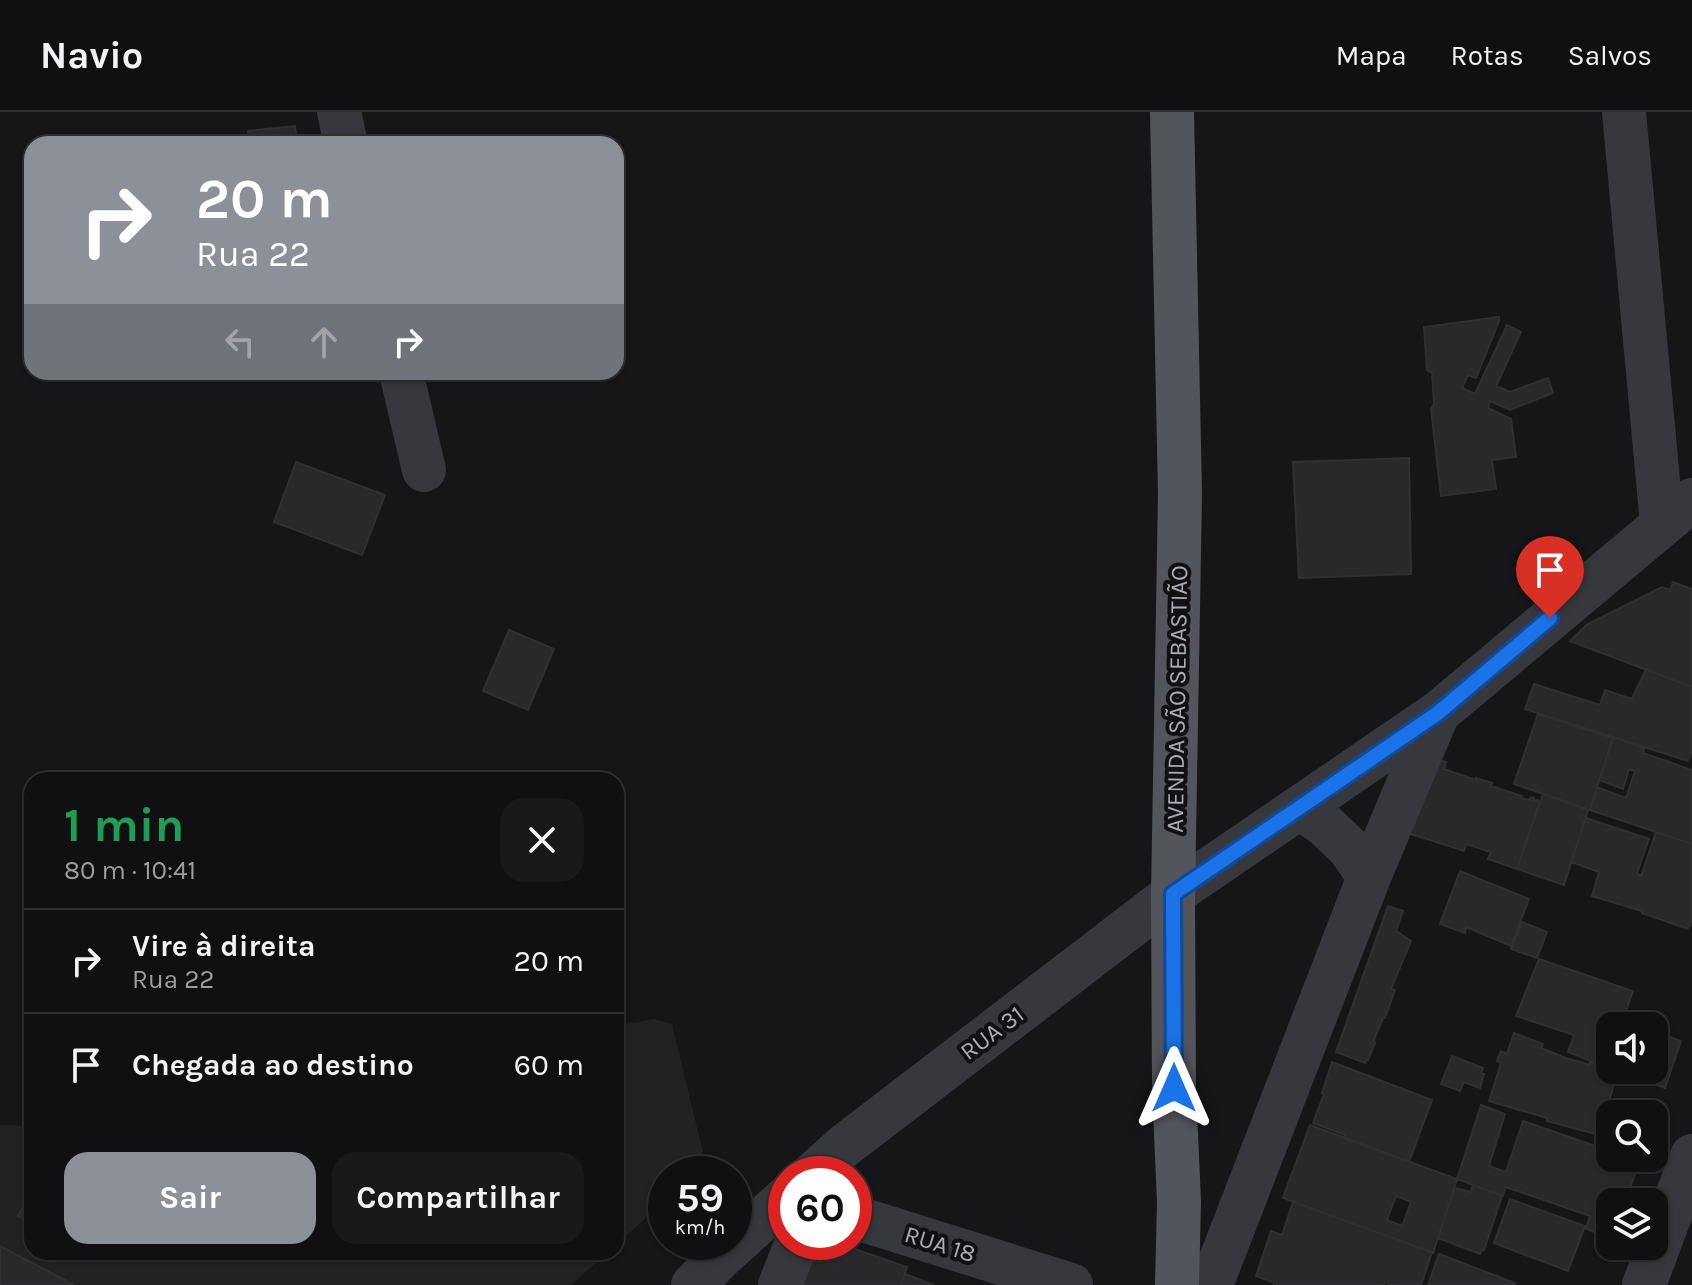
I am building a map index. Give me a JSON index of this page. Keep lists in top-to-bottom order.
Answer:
{
  "streets": {
    "main road": ["AVENIDA SÃO SEBASTIÃO"],
    "street": ["RUA 31", "RUA 18"]
  },
  "crossings": [
    ["AVENIDA SÃO SEBASTIÃO", "RUA 31"]
  ],
  "page": {
    "header": "Navio",
    "nav": ["Mapa", "Rotas", "Salvos"],
    "turn": ["20 m", "Rua 22"],
    "heading": ["1 min", "80 m · 10:41"],
    "list": [
      {
        "name": "Vire à direita",
        "note": "Rua 22",
        "value": "20 m"
      },
      {
        "name": "Chegada ao destino",
        "value": "60 m"
      }
    ],
    "buttons": ["Sair", "Compartilhar"],
    "speed": "59 km/h",
    "limit": "60"
  }
}
